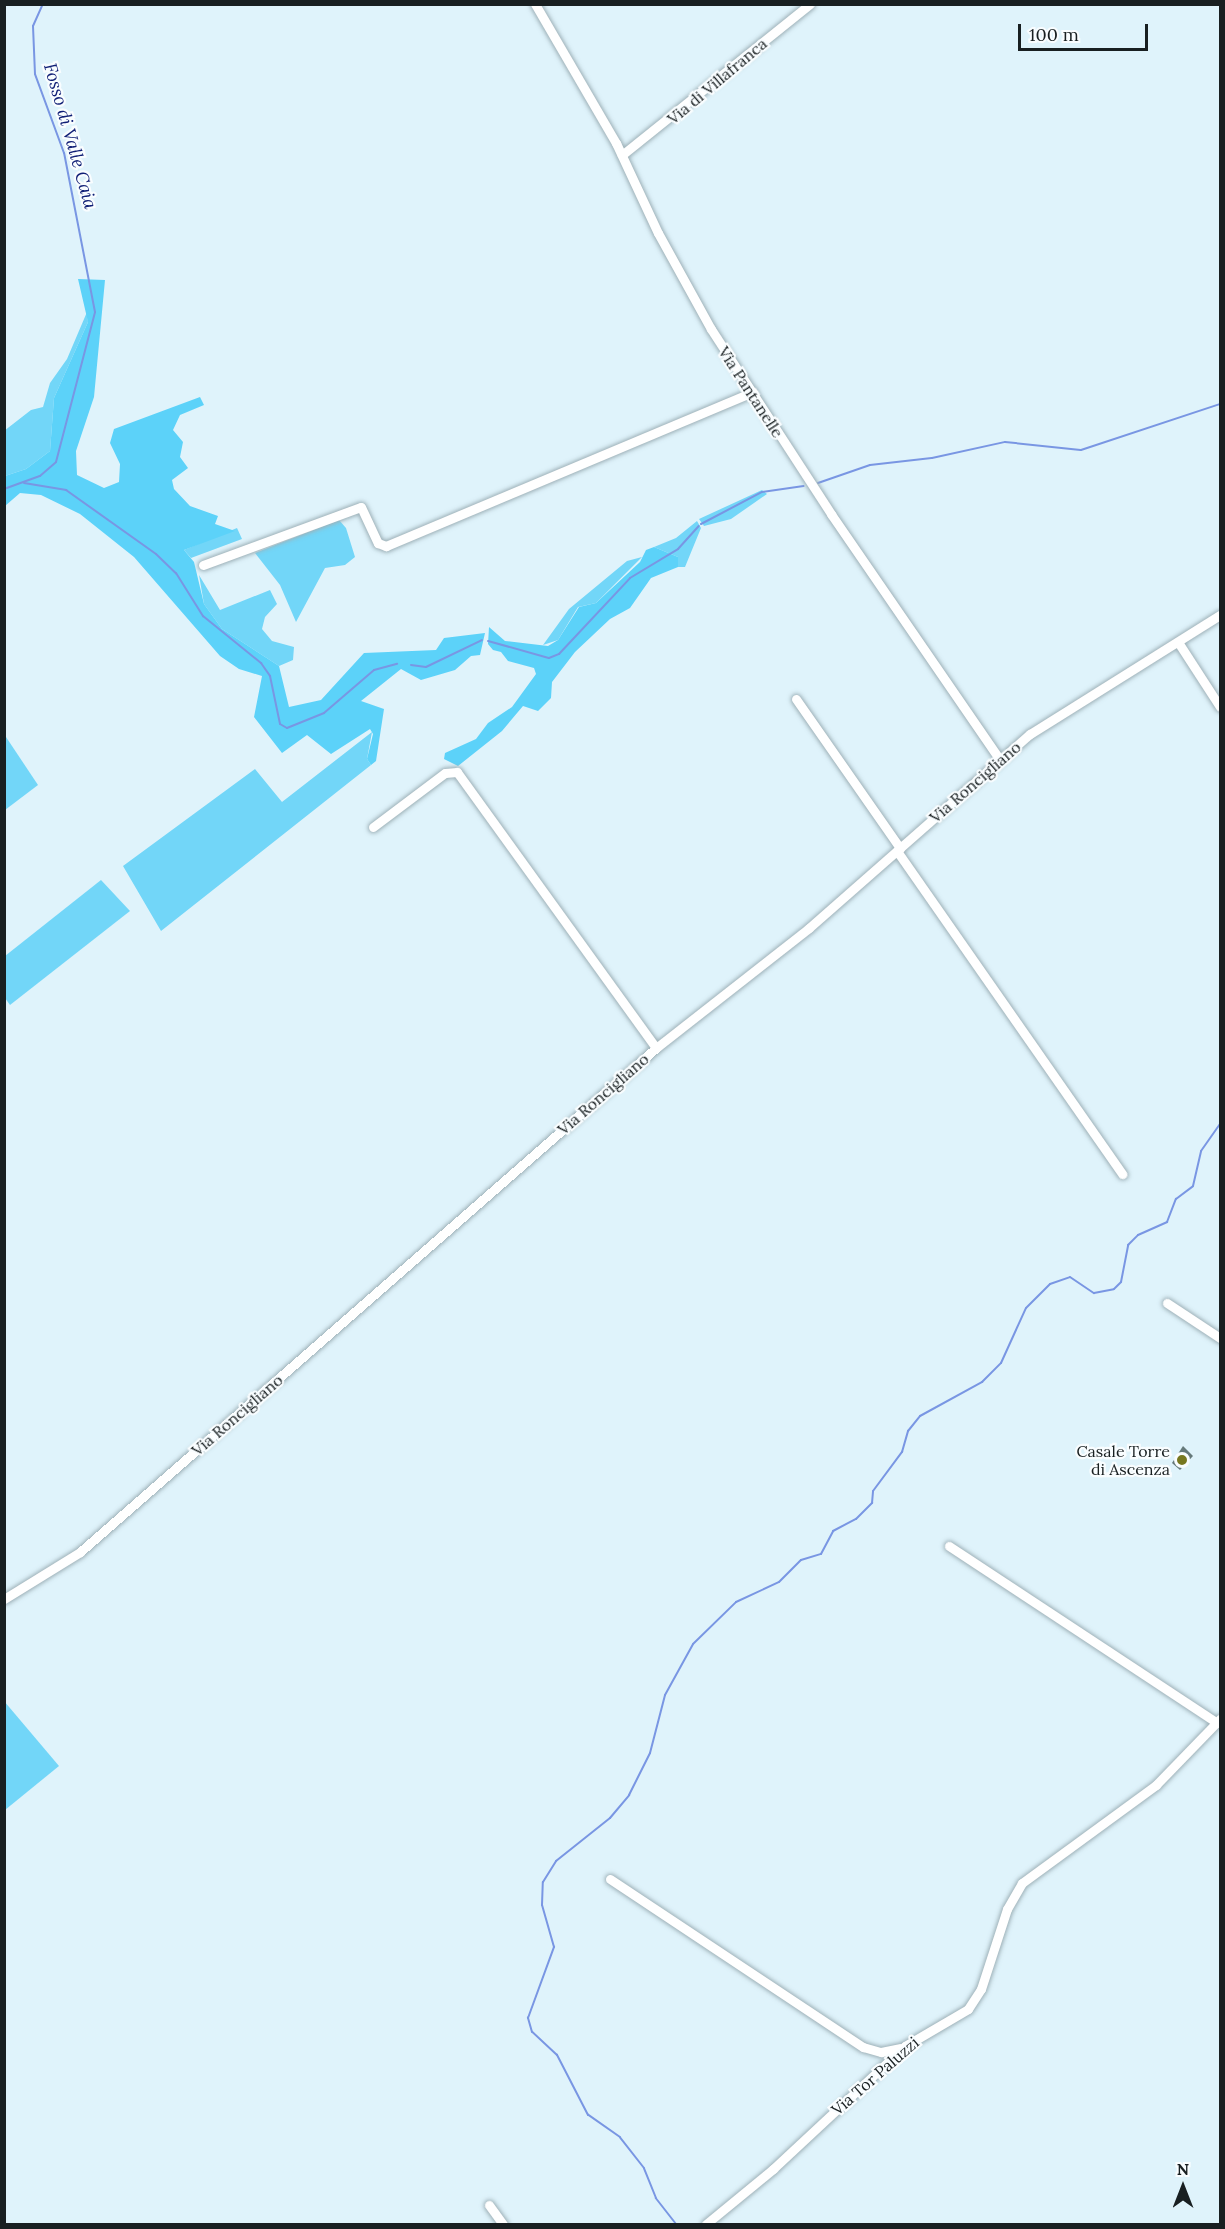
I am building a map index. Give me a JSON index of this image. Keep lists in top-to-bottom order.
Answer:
{
  "streets": {
    "street": [
      "Via di Villafranca",
      "Via Pantanelle",
      "Via Roncigliano",
      "Via Tor Paluzzi"
    ]
  },
  "crossings": [
    ["Via di Villafranca", "Via Pantanelle"],
    ["Via Pantanelle", "Via Roncigliano"]
  ],
  "water": ["Fosso di Valle Caia"],
  "places": ["Casale Torre di Ascenza"],
  "scale_bar": "100 m",
  "north": "top"
}
